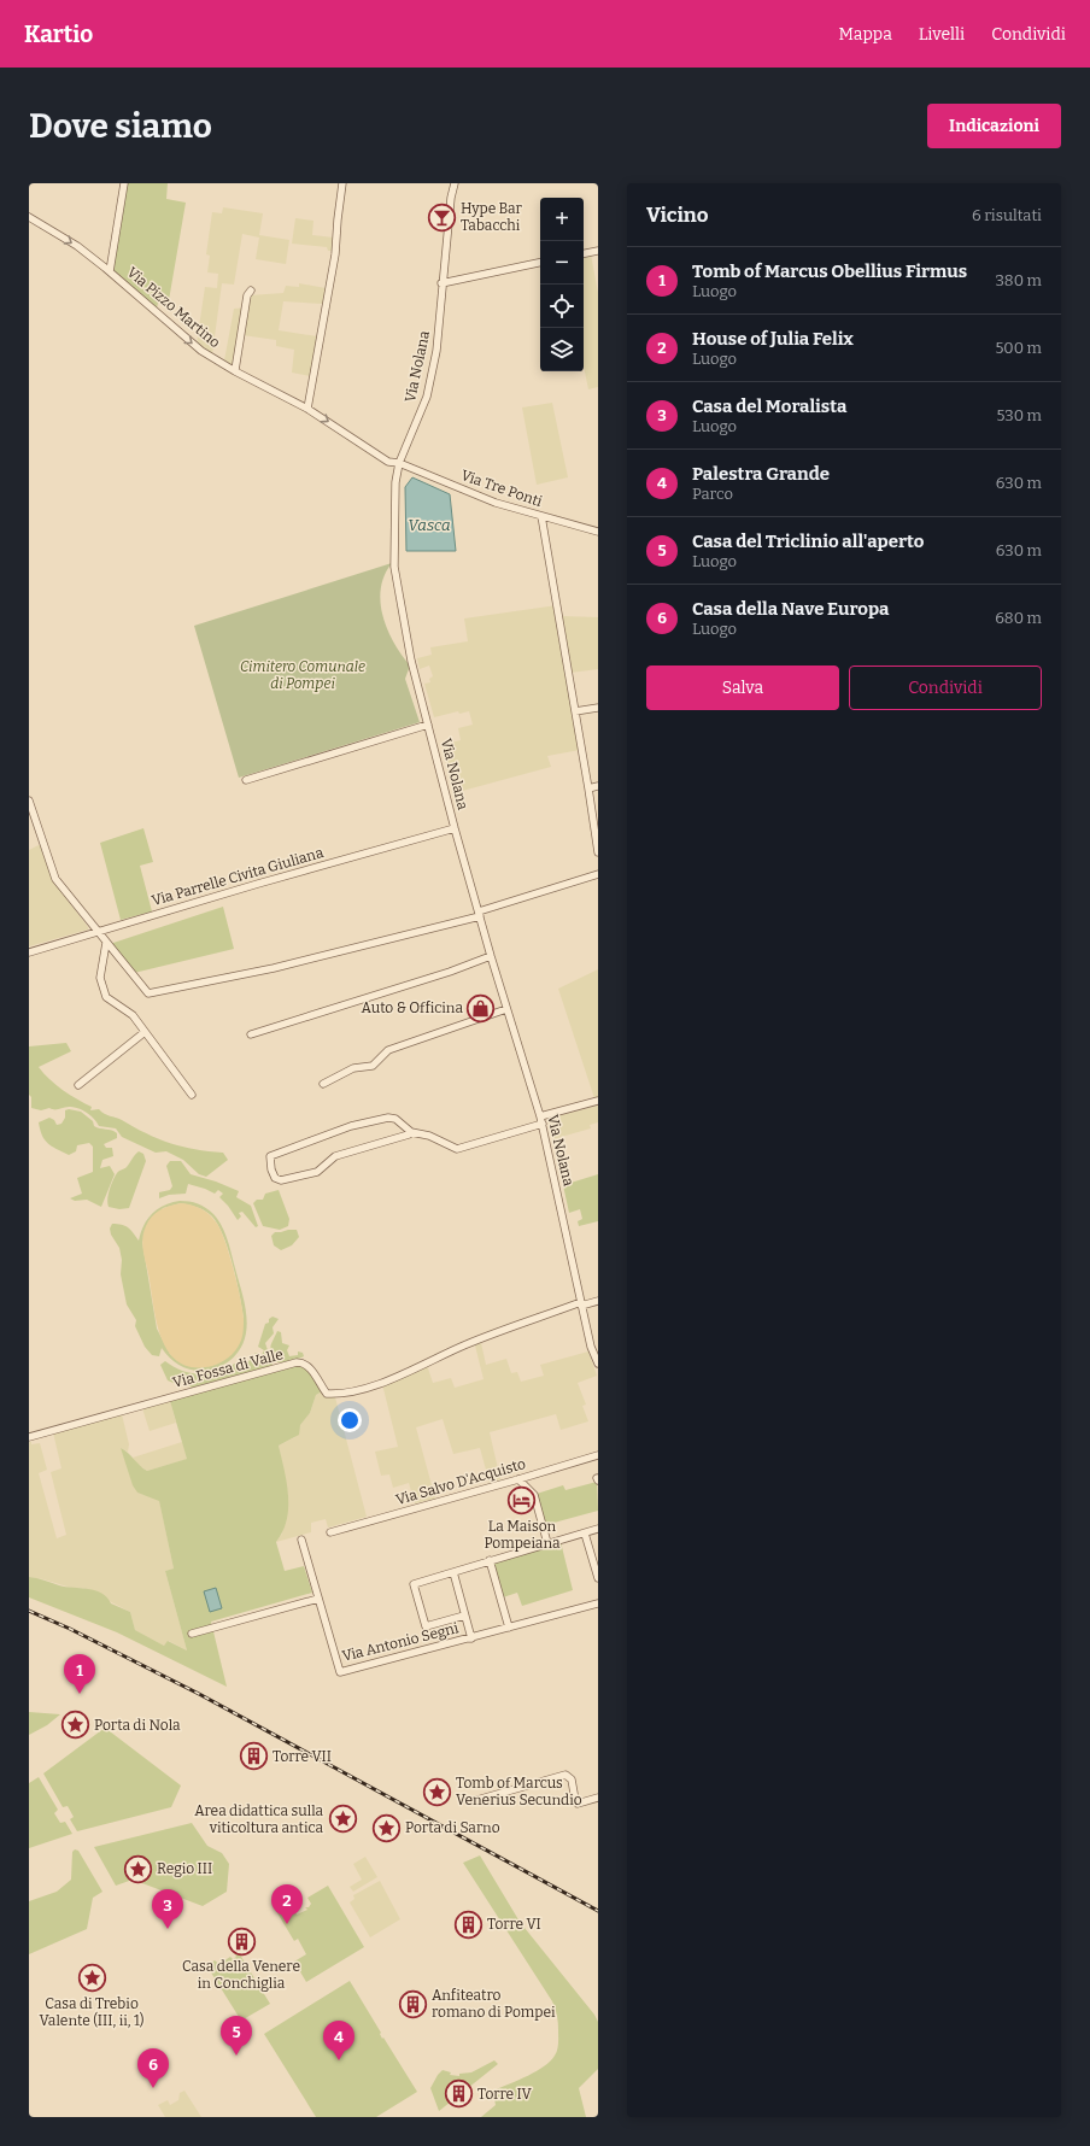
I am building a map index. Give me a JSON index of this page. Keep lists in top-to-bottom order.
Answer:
{
  "streets": {
    "street": [
      "Via Pizzo Martino",
      "Via Nolana",
      "Via Tre Ponti",
      "Via Parrelle Civita Giuliana",
      "Via Fossa di Valle",
      "Via Salvo D'Acquisto",
      "Via Antonio Segni"
    ]
  },
  "crossings": [
    ["Via Pizzo Martino", "Via Nolana"],
    ["Via Pizzo Martino", "Via Tre Ponti"],
    ["Via Nolana", "Via Tre Ponti"],
    ["Via Nolana", "Via Parrelle Civita Giuliana"],
    ["Via Nolana", "Via Fossa di Valle"]
  ],
  "one_way": ["Via Pizzo Martino"],
  "water": ["Vasca"],
  "parks": ["Cimitero Comunale di Pompei"],
  "places": {
    "bar": ["Hype Bar Tabacchi"],
    "shop": ["Auto & Officina"],
    "hotel": ["La Maison Pompeiana"],
    "place": [
      "Porta di Nola",
      "Tomb of Marcus Venerius Secundio",
      "Area didattica sulla viticoltura antica",
      "Porta di Sarno",
      "Regio III",
      "Casa di Trebio Valente (III, ii, 1)"
    ],
    "building": [
      "Torre VII",
      "Torre VI",
      "Casa della Venere in Conchiglia",
      "Anfiteatro romano di Pompei",
      "Torre IV"
    ]
  },
  "page": {
    "header": "Kartio",
    "nav": ["Mappa", "Livelli", "Condividi"],
    "buttons": [
      "Indicazioni",
      ["Salva", "Condividi"]
    ],
    "title": "Dove siamo",
    "heading": ["Vicino", "6 risultati"],
    "map_buttons": ["+", "−"],
    "list": [
      {
        "mark": "1",
        "name": "Tomb of Marcus Obellius Firmus",
        "note": "Luogo",
        "value": "380 m"
      },
      {
        "mark": "2",
        "name": "House of Julia Felix",
        "note": "Luogo",
        "value": "500 m"
      },
      {
        "mark": "3",
        "name": "Casa del Moralista",
        "note": "Luogo",
        "value": "530 m"
      },
      {
        "mark": "4",
        "name": "Palestra Grande",
        "note": "Parco",
        "value": "630 m"
      },
      {
        "mark": "5",
        "name": "Casa del Triclinio all'aperto",
        "note": "Luogo",
        "value": "630 m"
      },
      {
        "mark": "6",
        "name": "Casa della Nave Europa",
        "note": "Luogo",
        "value": "680 m"
      }
    ],
    "pins": [
      "1",
      "2",
      "3",
      "5",
      "4",
      "6"
    ]
  }
}
